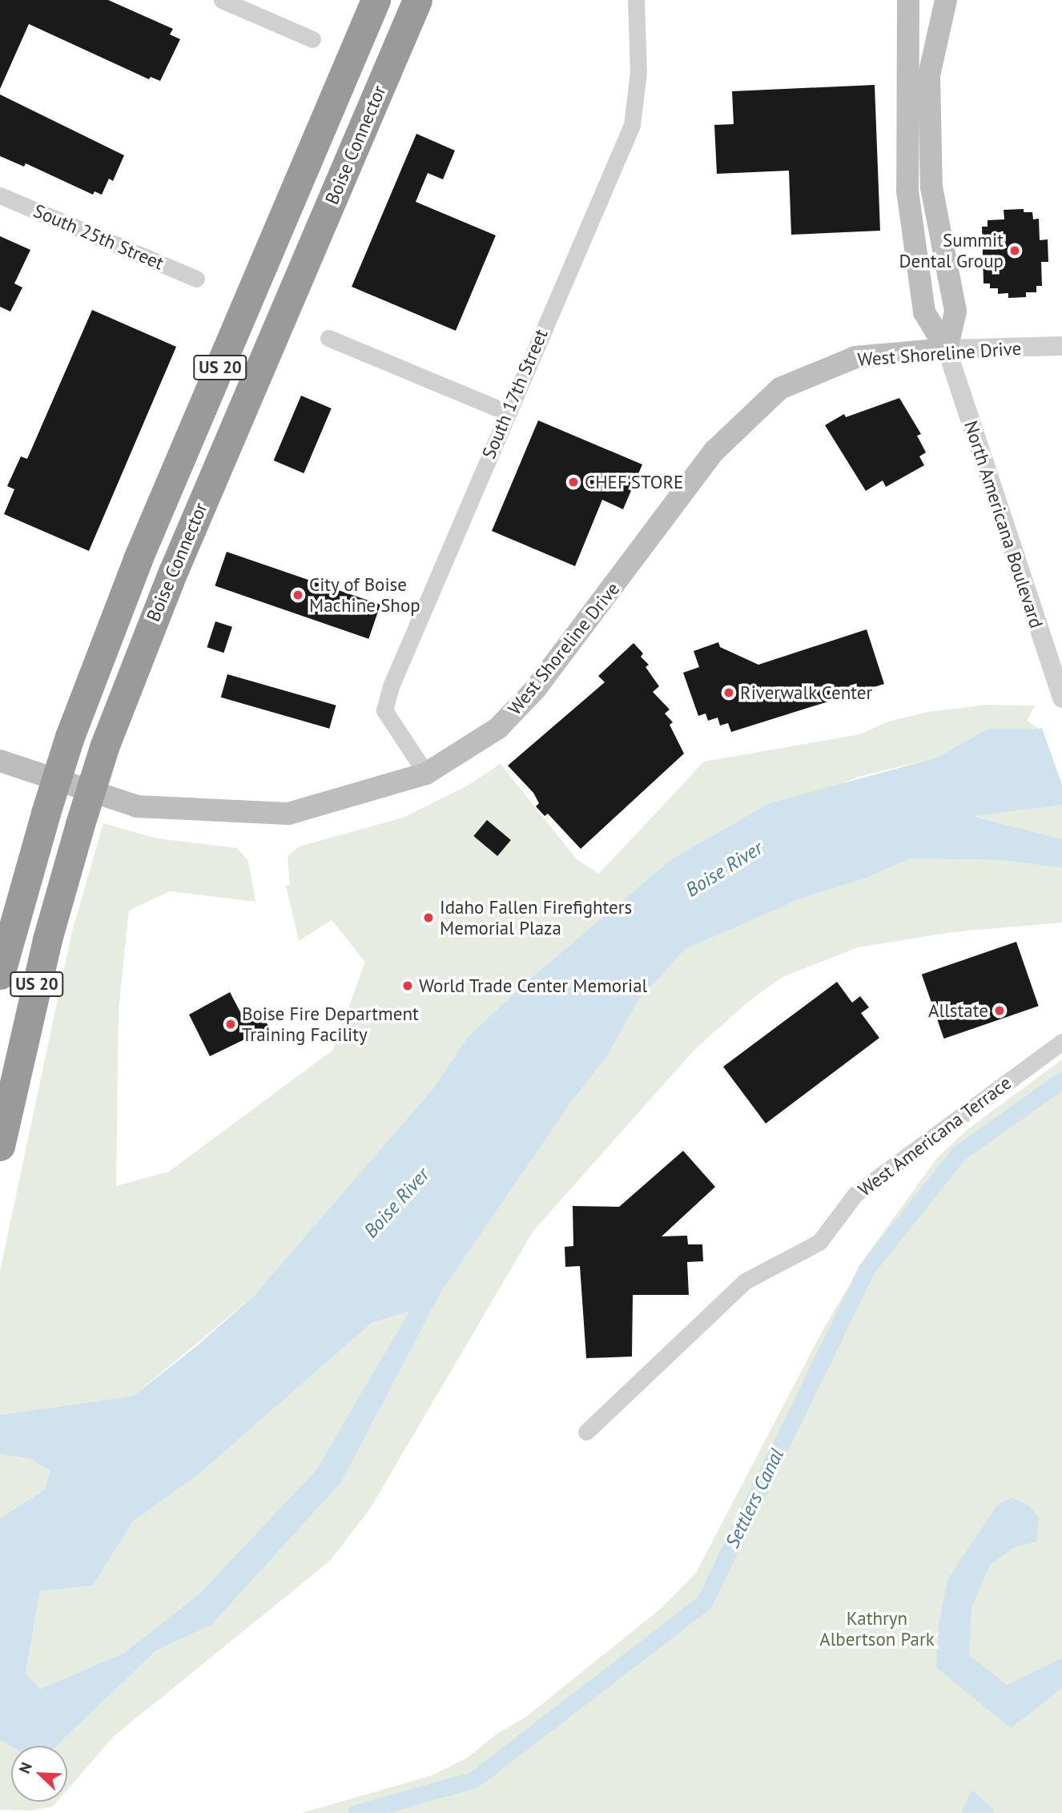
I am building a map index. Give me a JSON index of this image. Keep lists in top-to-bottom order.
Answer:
{
  "streets": {
    "highway": ["Boise Connector", "US 20"],
    "main road": ["West Shoreline Drive"],
    "street": [
      "South 25th Street",
      "South 17th Street",
      "North Americana Boulevard",
      "West Americana Terrace"
    ]
  },
  "crossings": [
    ["West Shoreline Drive", "South 17th Street"],
    ["West Shoreline Drive", "North Americana Boulevard"]
  ],
  "water": ["Boise River", "Settlers Canal"],
  "parks": ["Kathryn Albertson Park"],
  "places": [
    "Summit Dental Group",
    "CHEF'STORE",
    "City of Boise Machine Shop",
    "Riverwalk Center",
    "Idaho Fallen Firefighters Memorial Plaza",
    "World Trade Center Memorial",
    "Allstate",
    "Boise Fire Department Training Facility"
  ],
  "north": "top left"
}
